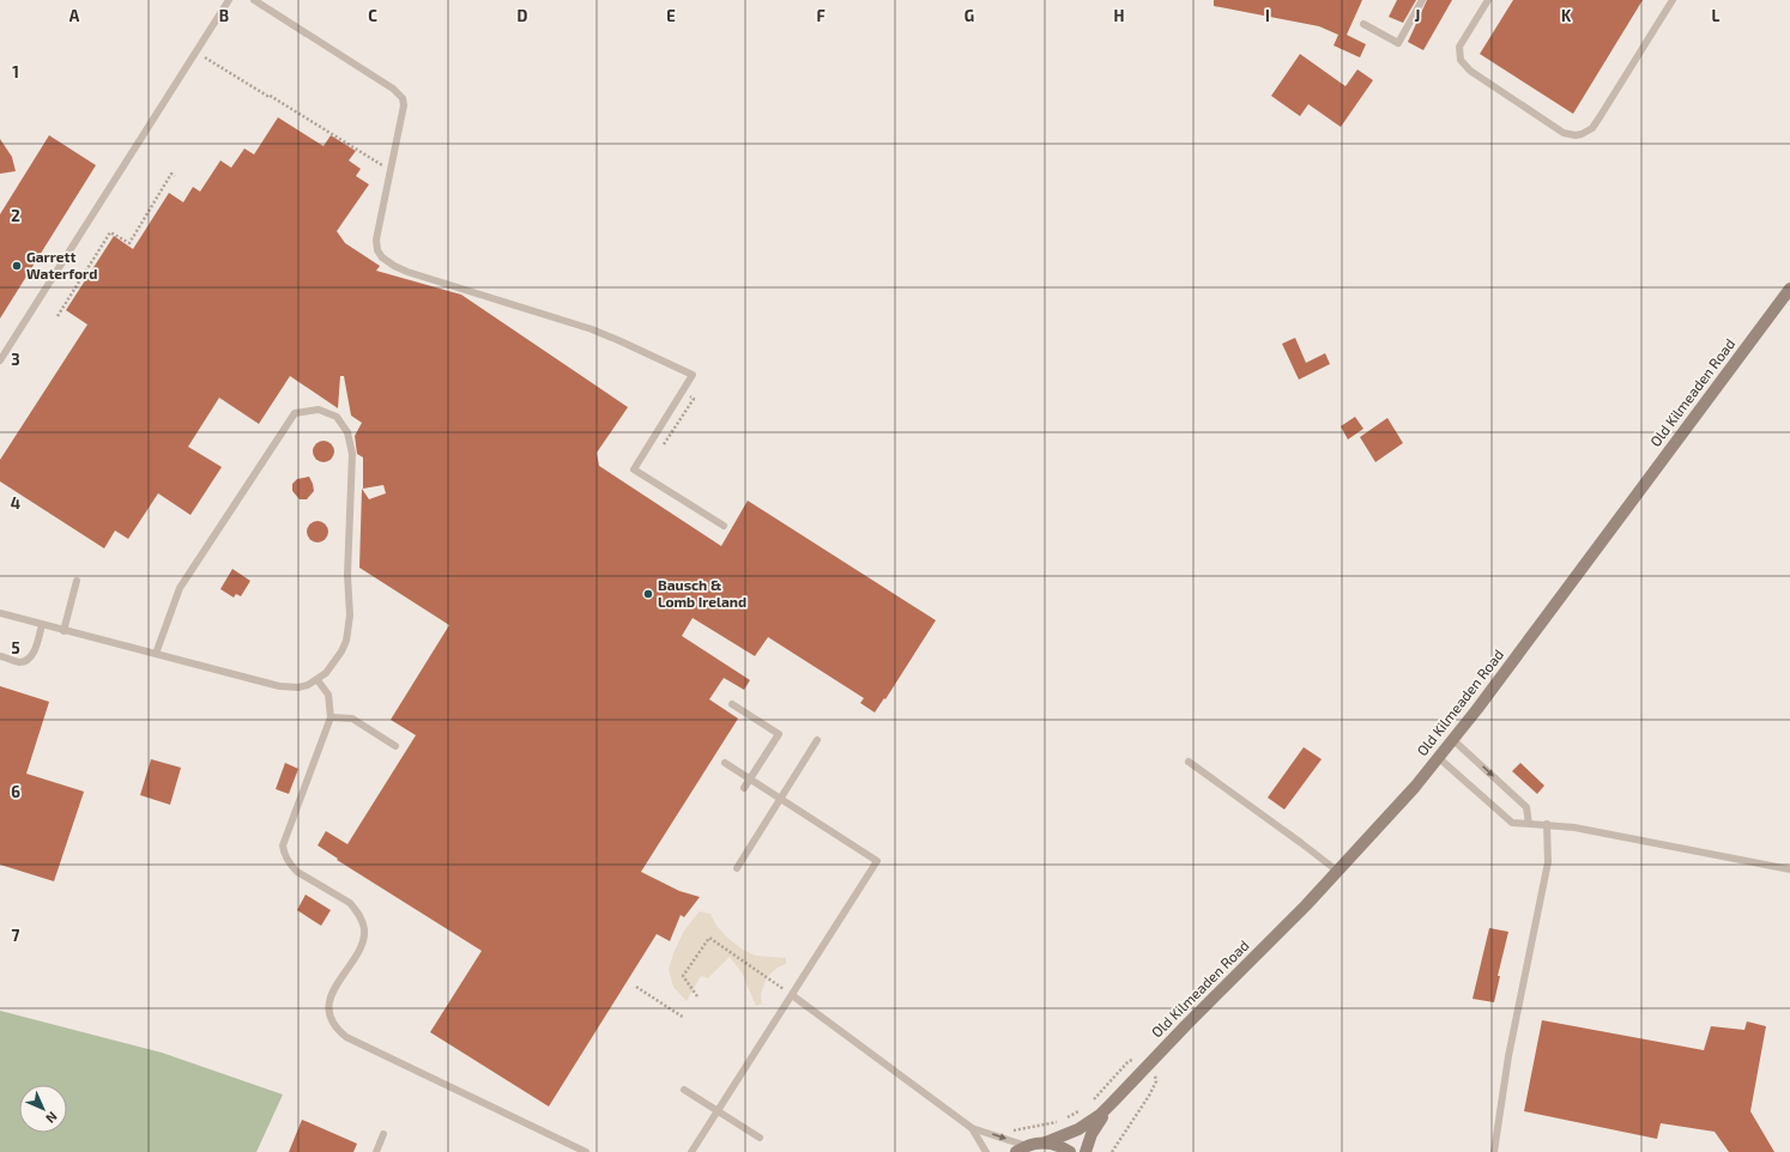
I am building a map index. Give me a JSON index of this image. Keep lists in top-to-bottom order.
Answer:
{
  "streets": {
    "street": ["Old Kilmeaden Road"]
  },
  "places": ["Garrett Waterford", "Bausch & Lomb Ireland"],
  "north": "bottom right",
  "grid": {
    "columns": [
      "A",
      "B",
      "C",
      "D",
      "E",
      "F",
      "G",
      "H",
      "I",
      "J",
      "K",
      "L"
    ],
    "rows": [
      "1",
      "2",
      "3",
      "4",
      "5",
      "6",
      "7"
    ]
  }
}
